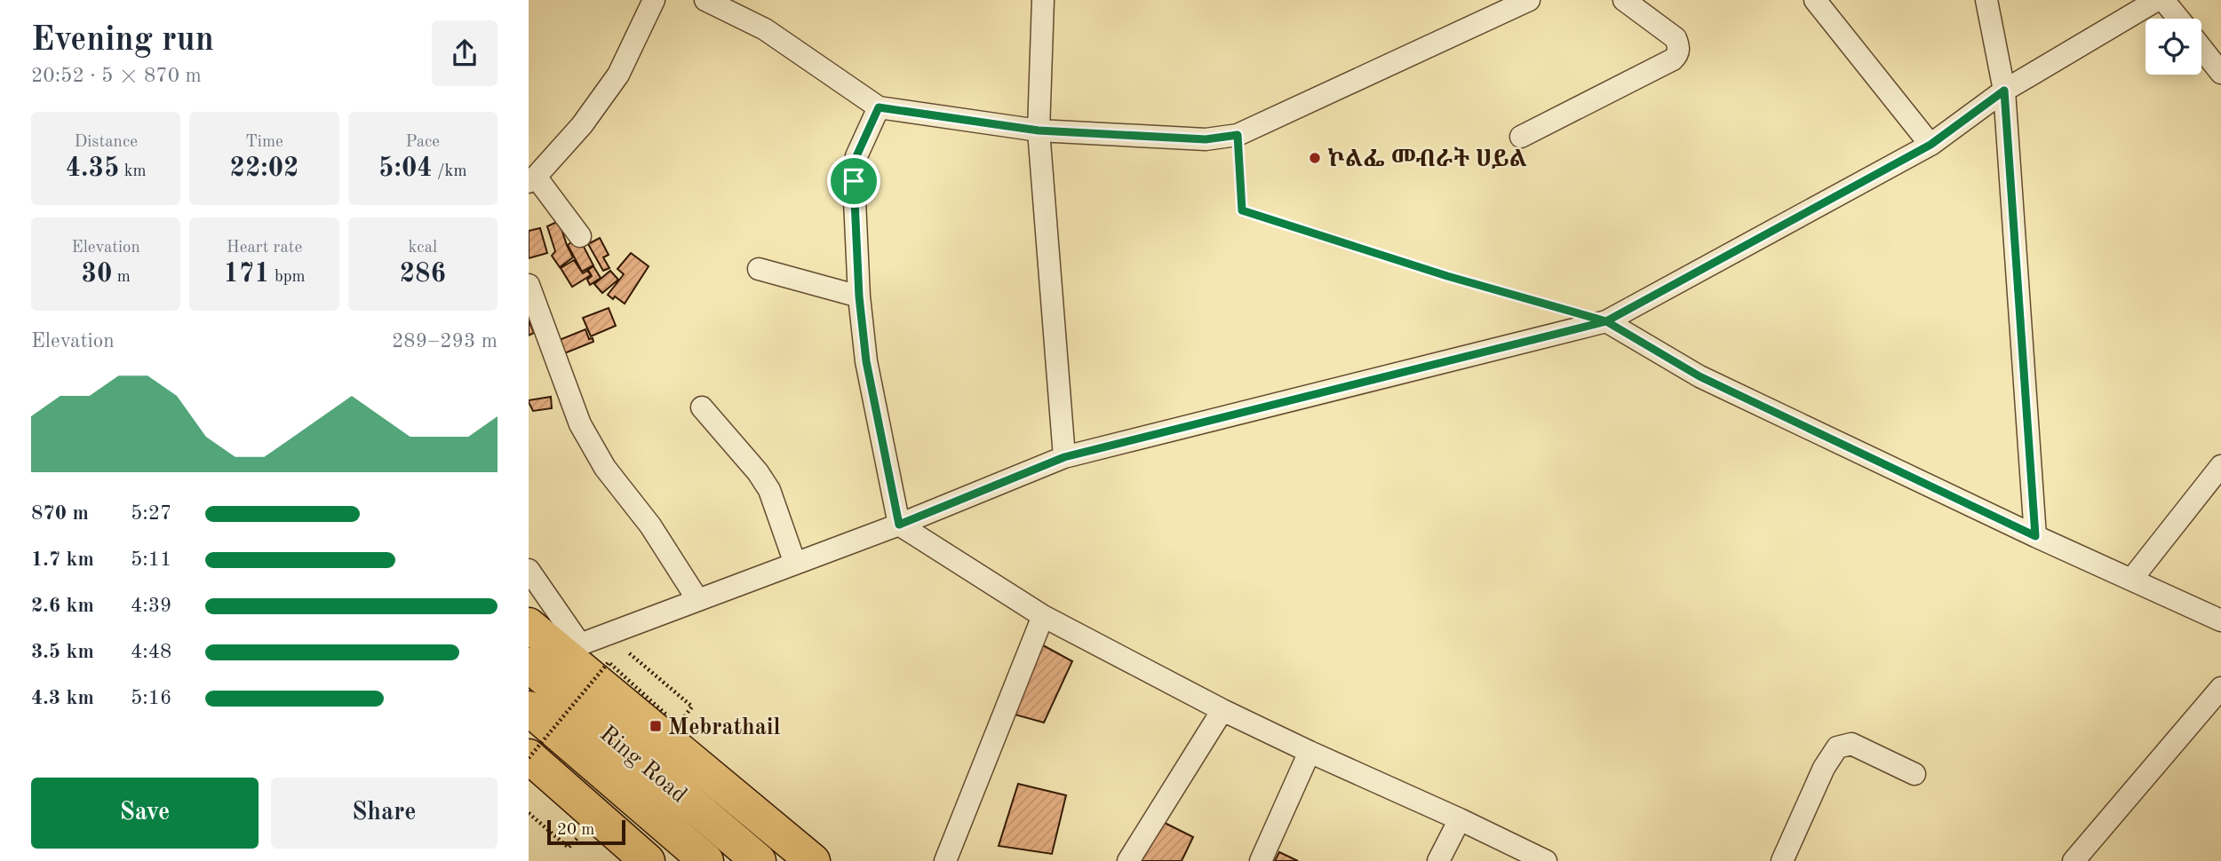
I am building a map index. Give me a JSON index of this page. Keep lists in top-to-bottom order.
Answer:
{
  "streets": {
    "main road": ["Ring Road"]
  },
  "places": {
    "other": ["ኮልፌ መብራት ሀይል"],
    "transit": ["Mebrathail"]
  },
  "scale_bar": "20 m",
  "page": {
    "heading": ["Evening run", "20:52 · 5 × 870 m"],
    "stats": [
      ["Distance", "4.35 km"],
      ["Time", "22:02"],
      ["Pace", "5:04 /km"],
      ["Elevation", "30 m"],
      ["Heart rate", "171 bpm"],
      ["kcal", "286"]
    ],
    "chart": ["Elevation", "289–293 m"],
    "list": [
      {
        "name": "870 m",
        "note": "5:27"
      },
      {
        "name": "1.7 km",
        "note": "5:11"
      },
      {
        "name": "2.6 km",
        "note": "4:39"
      },
      {
        "name": "3.5 km",
        "note": "4:48"
      },
      {
        "name": "4.3 km",
        "note": "5:16"
      }
    ],
    "buttons": ["Save", "Share"],
    "scale": "20 m"
  }
}
